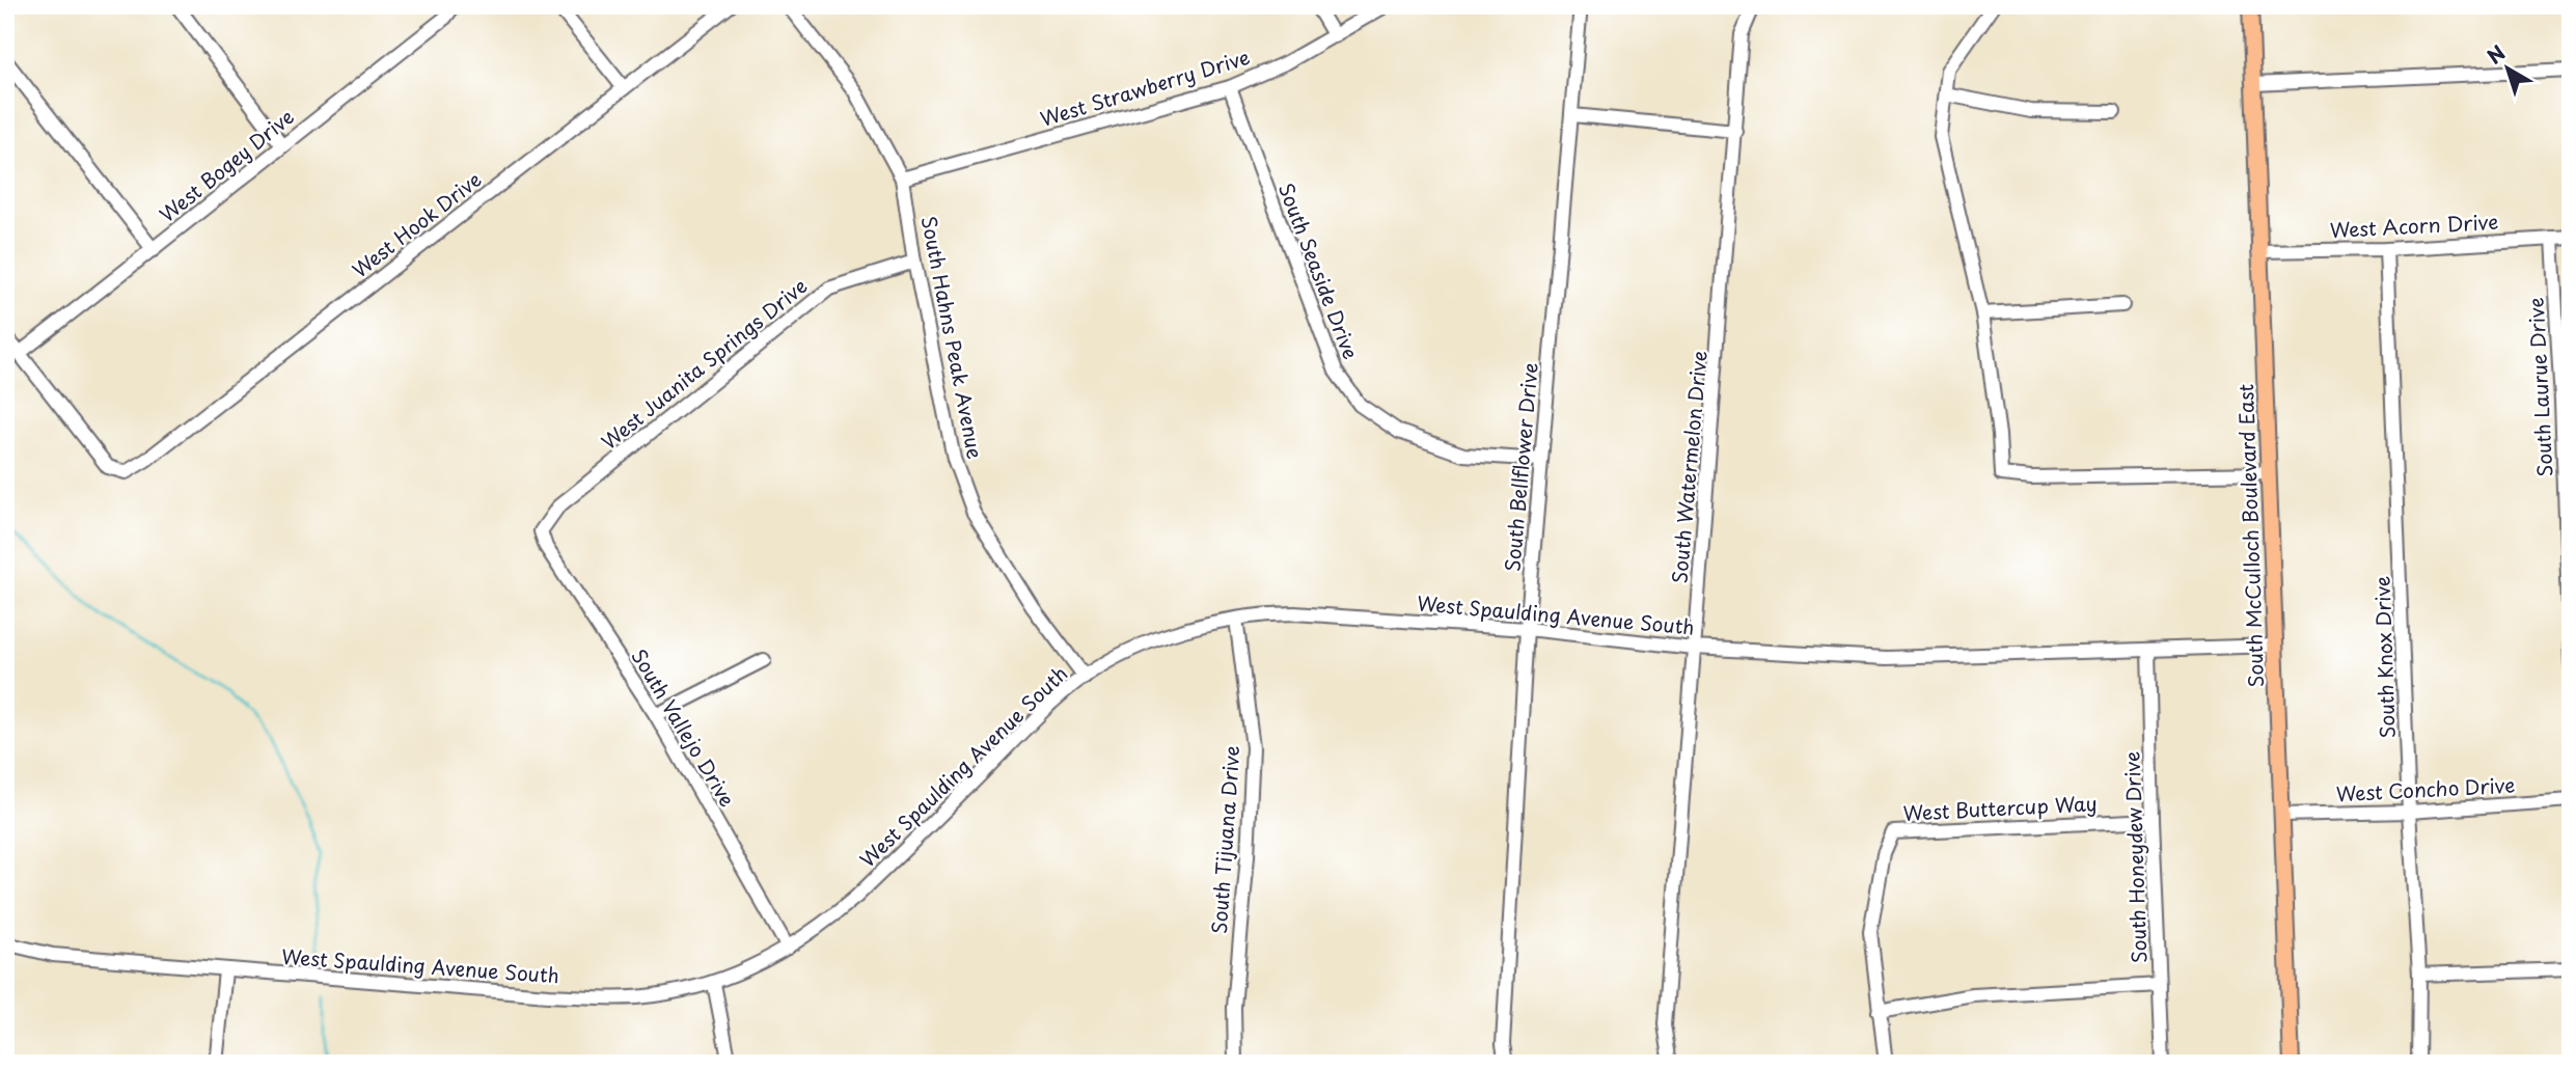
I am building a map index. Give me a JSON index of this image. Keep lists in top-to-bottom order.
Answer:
{
  "streets": {
    "main road": ["South McCulloch Boulevard East"],
    "street": [
      "West Strawberry Drive",
      "West Bogey Drive",
      "West Hook Drive",
      "West Acorn Drive",
      "South Seaside Drive",
      "South Hahns Peak Avenue",
      "West Juanita Springs Drive",
      "South Laurue Drive",
      "South Bellflower Drive",
      "South Watermelon Drive",
      "West Spaulding Avenue South",
      "South Knox Drive",
      "South Vallejo Drive",
      "West Concho Drive",
      "West Buttercup Way",
      "South Tijuana Drive",
      "South Honeydew Drive"
    ]
  },
  "crossings": [
    ["West Strawberry Drive", "South Seaside Drive"],
    ["West Strawberry Drive", "South Hahns Peak Avenue"],
    ["West Bogey Drive", "West Hook Drive"],
    ["West Acorn Drive", "South Laurue Drive"],
    ["West Acorn Drive", "South McCulloch Boulevard East"],
    ["West Acorn Drive", "South Knox Drive"],
    ["South Seaside Drive", "South Bellflower Drive"],
    ["South Hahns Peak Avenue", "West Juanita Springs Drive"],
    ["South Hahns Peak Avenue", "West Spaulding Avenue South"],
    ["West Juanita Springs Drive", "South Vallejo Drive"],
    ["South Bellflower Drive", "West Spaulding Avenue South"],
    ["South Watermelon Drive", "West Spaulding Avenue South"],
    ["South McCulloch Boulevard East", "West Spaulding Avenue South"],
    ["South McCulloch Boulevard East", "West Concho Drive"],
    ["West Spaulding Avenue South", "South Vallejo Drive"],
    ["West Spaulding Avenue South", "South Tijuana Drive"],
    ["West Spaulding Avenue South", "South Honeydew Drive"],
    ["South Knox Drive", "West Concho Drive"],
    ["West Buttercup Way", "South Honeydew Drive"]
  ],
  "north": "top left"
}
